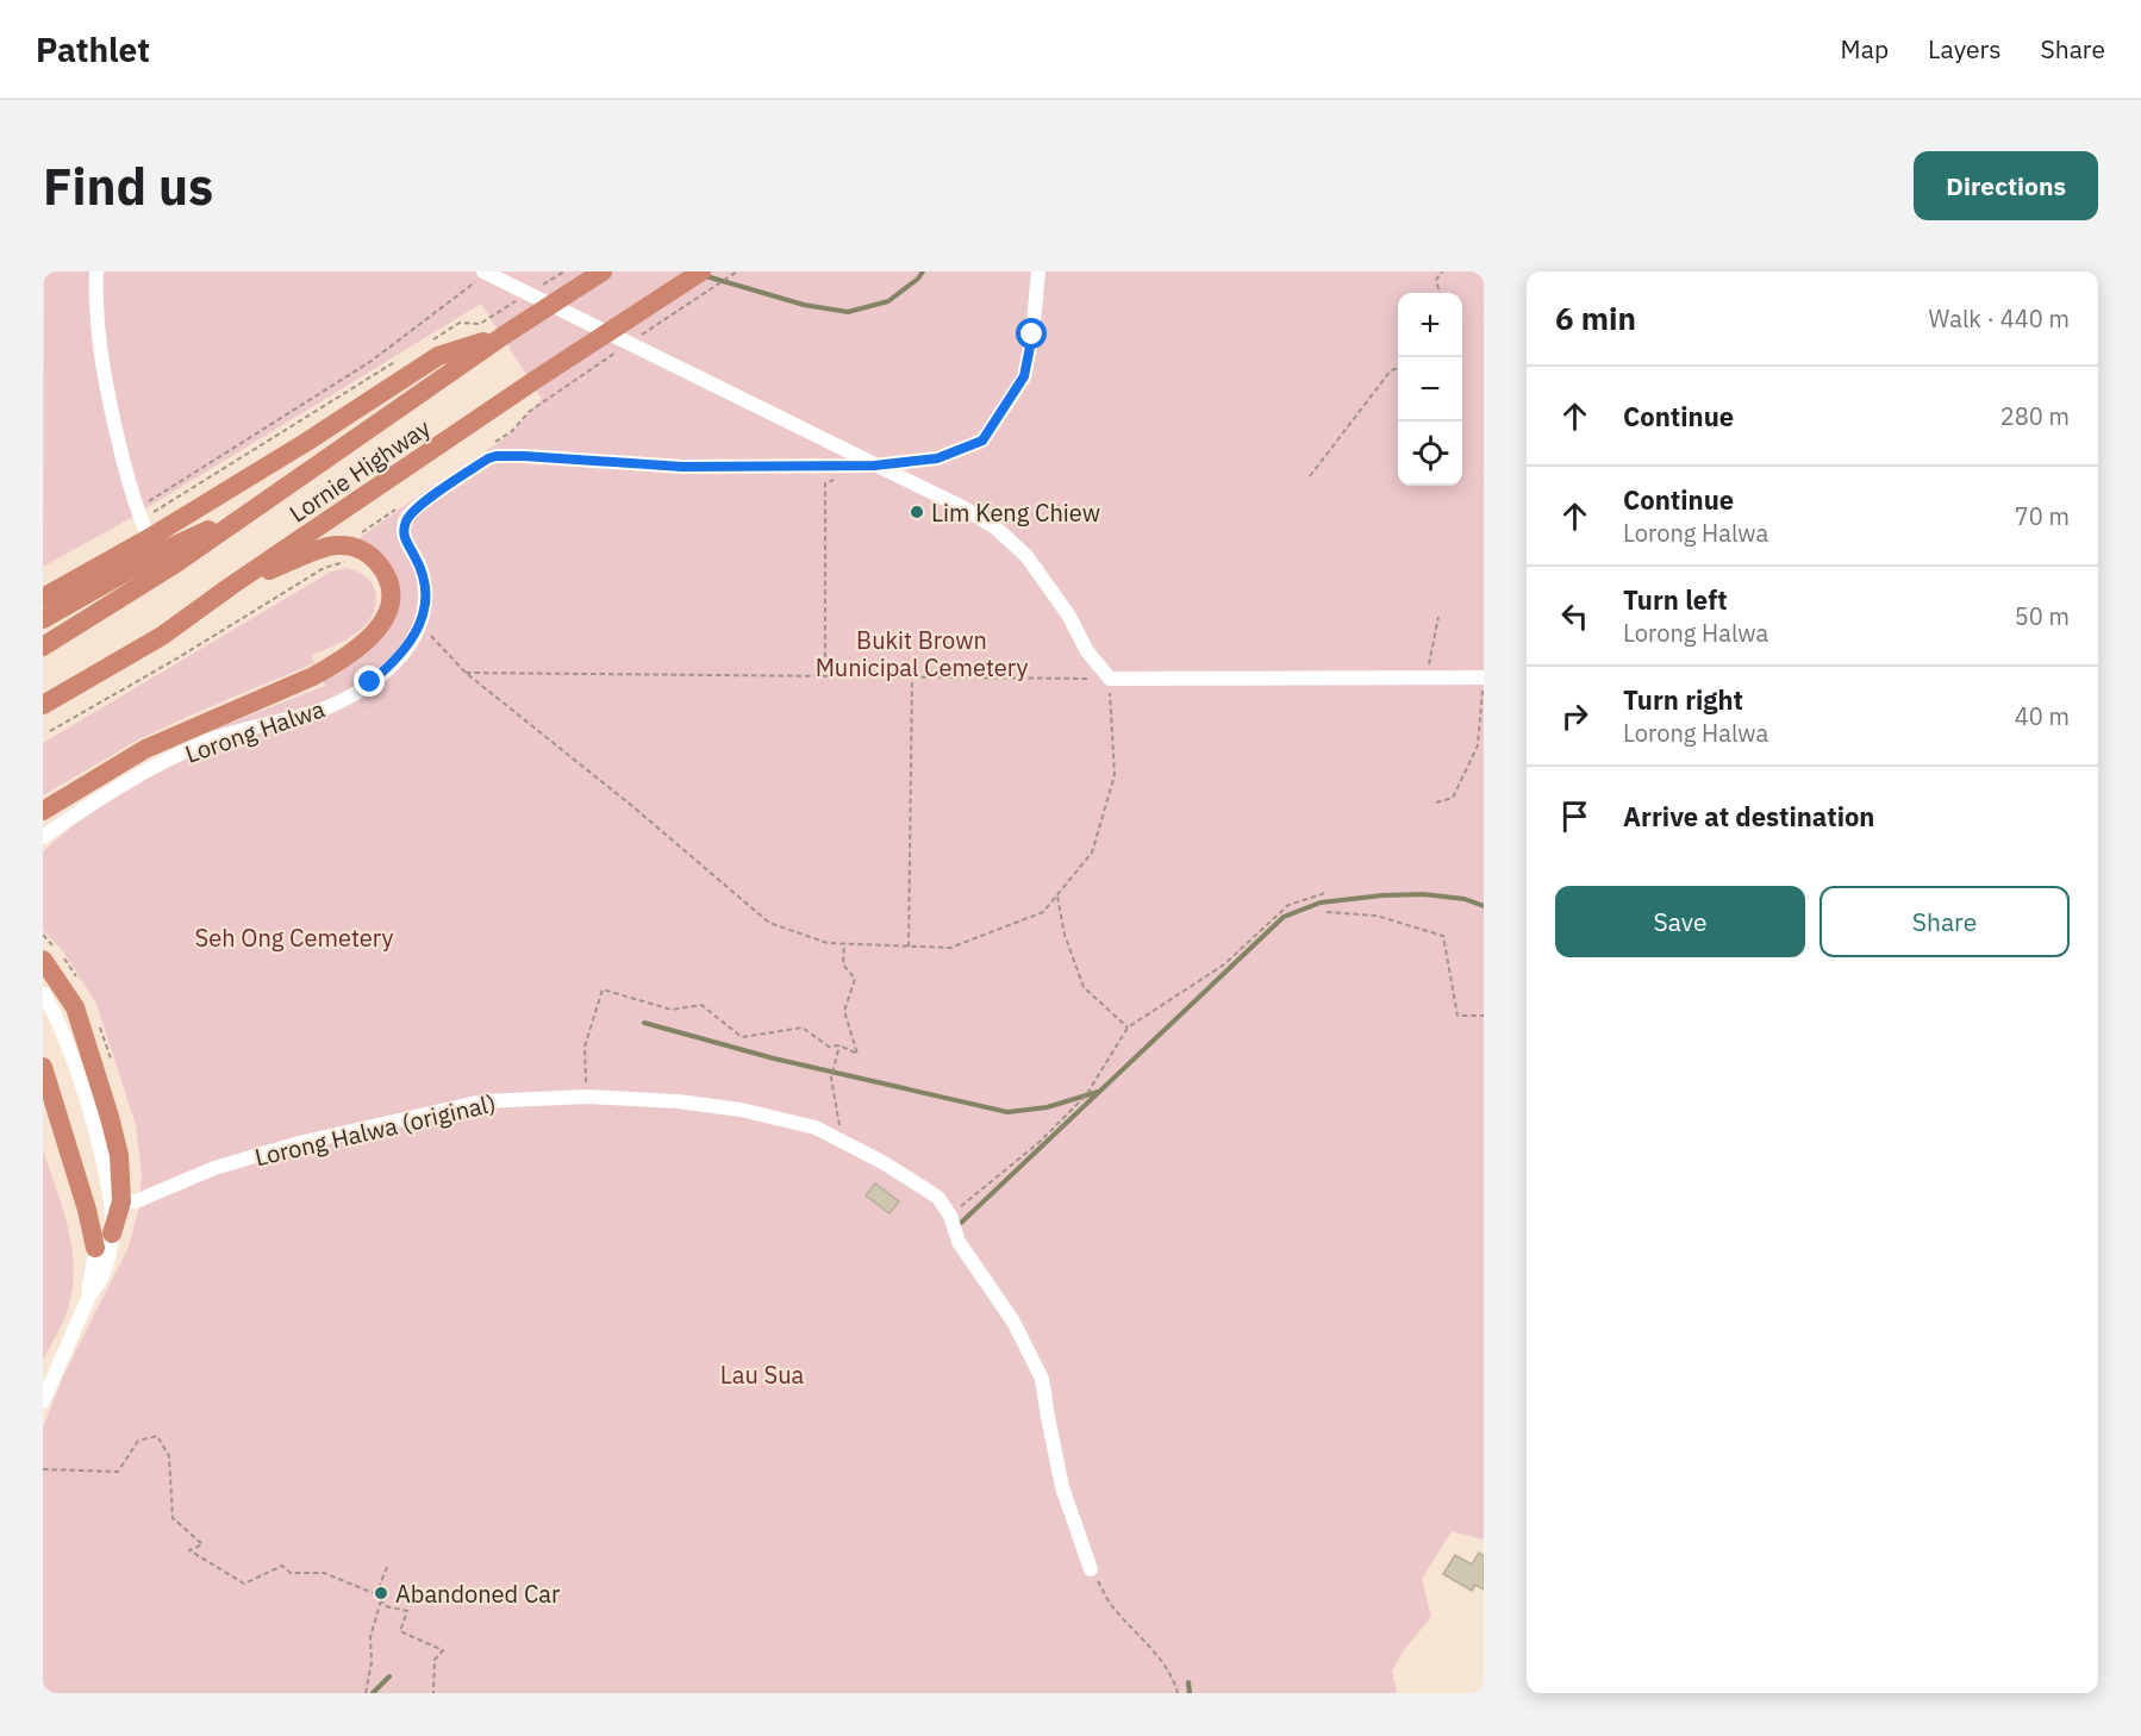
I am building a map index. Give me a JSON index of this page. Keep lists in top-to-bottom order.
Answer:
{
  "streets": {
    "highway": ["Lornie Highway"],
    "street": ["Lorong Halwa", "Lorong Halwa (original)"]
  },
  "parks": ["Bukit Brown Municipal Cemetery", "Seh Ong Cemetery", "Lau Sua"],
  "places": ["Lim Keng Chiew", "Abandoned Car"],
  "page": {
    "header": "Pathlet",
    "nav": ["Map", "Layers", "Share"],
    "buttons": [
      "Directions",
      ["Save", "Share"]
    ],
    "title": "Find us",
    "heading": ["6 min", "Walk · 440 m"],
    "map_buttons": ["+", "−"],
    "list": [
      ["Continue", "280 m"],
      ["Continue", "Lorong Halwa", "70 m"],
      ["Turn left", "Lorong Halwa", "50 m"],
      ["Turn right", "Lorong Halwa", "40 m"],
      "Arrive at destination"
    ]
  }
}
